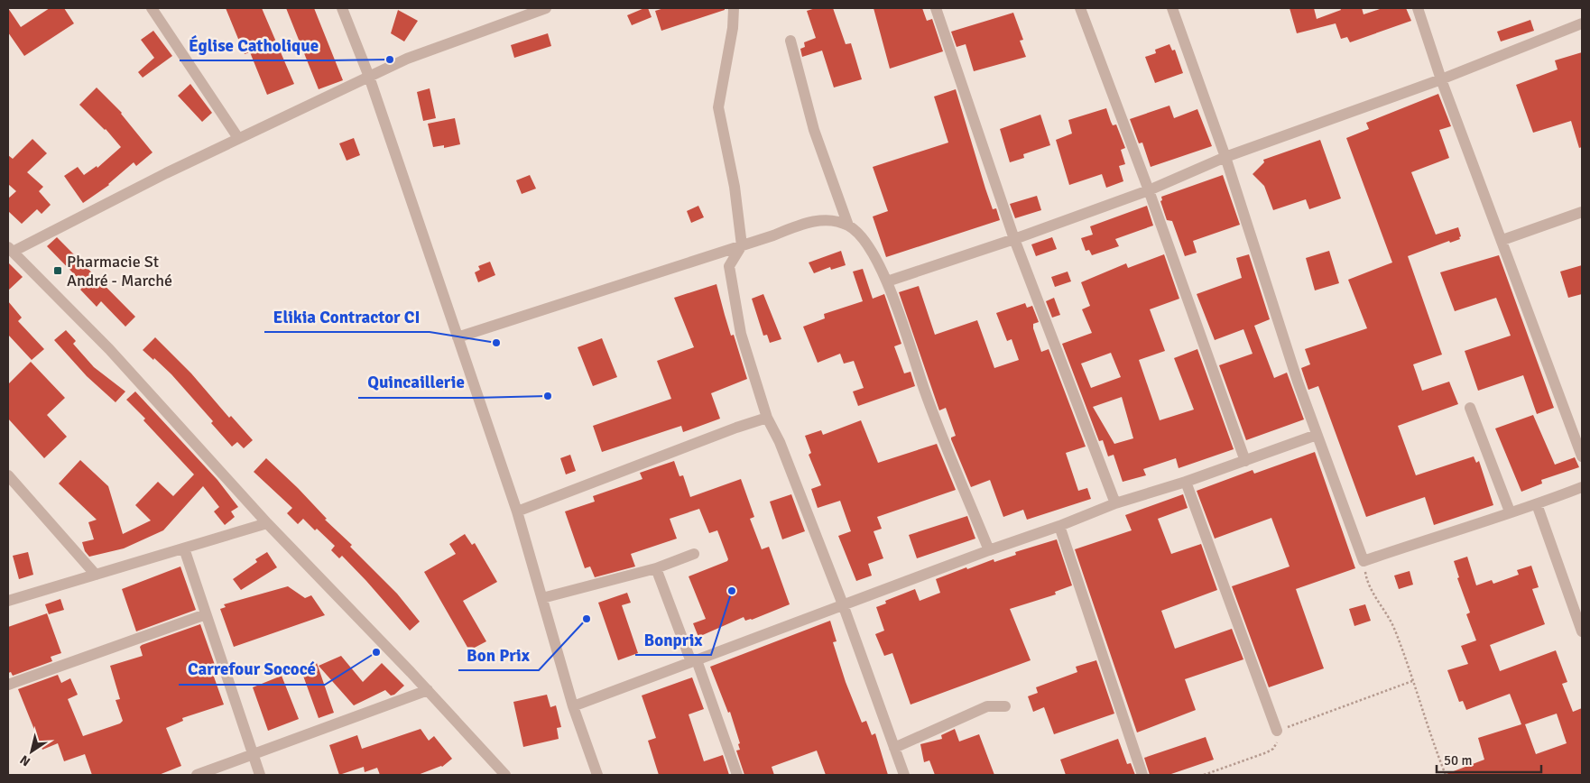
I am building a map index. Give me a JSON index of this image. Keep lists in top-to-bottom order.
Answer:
{
  "places": {
    "other": [
      "Église Catholique",
      "Elikia Contractor CI",
      "Quincaillerie",
      "Bonprix",
      "Bon Prix",
      "Carrefour Sococé"
    ],
    "transit": ["Pharmacie St André - Marché"]
  },
  "scale_bar": "50 m",
  "north": "bottom left"
}
